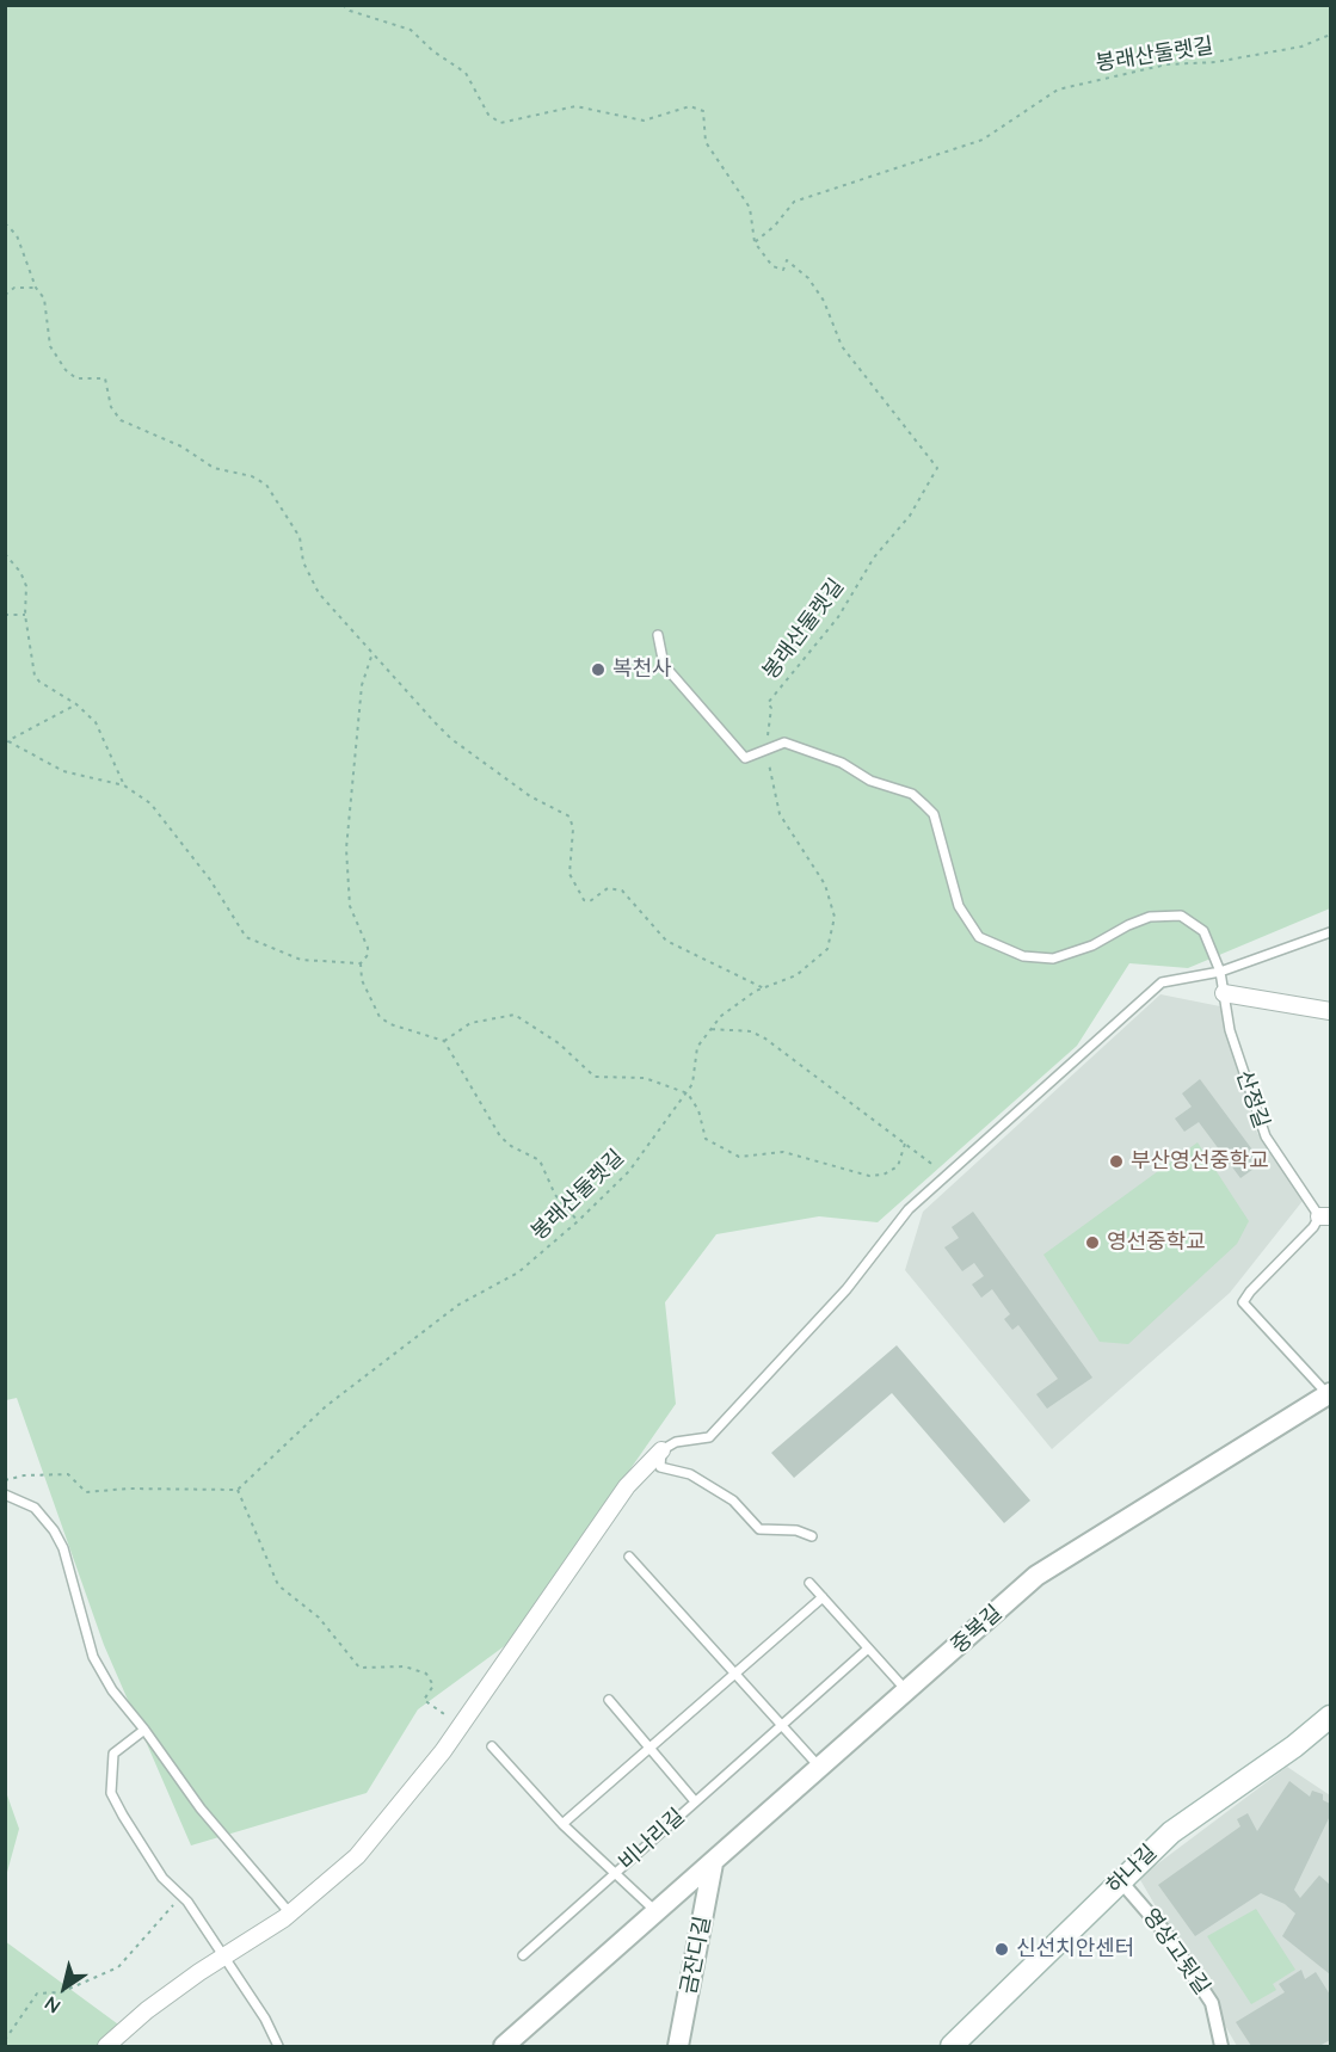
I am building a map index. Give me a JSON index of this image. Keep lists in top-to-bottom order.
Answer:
{
  "streets": {
    "main road": ["하나길"],
    "street": ["중복길", "영상고뒷길", "금잔디길"],
    "lane": ["산정길", "비나리길"],
    "path": ["봉래산둘렛길"]
  },
  "crossings": [
    ["봉래산둘렛길", "산정길"],
    ["산정길", "중복길"],
    ["중복길", "금잔디길"],
    ["하나길", "영상고뒷길"]
  ],
  "places": [
    "복천사",
    "부산영선중학교",
    "영선중학교",
    "신선치안센터"
  ],
  "north": "bottom left"
}
